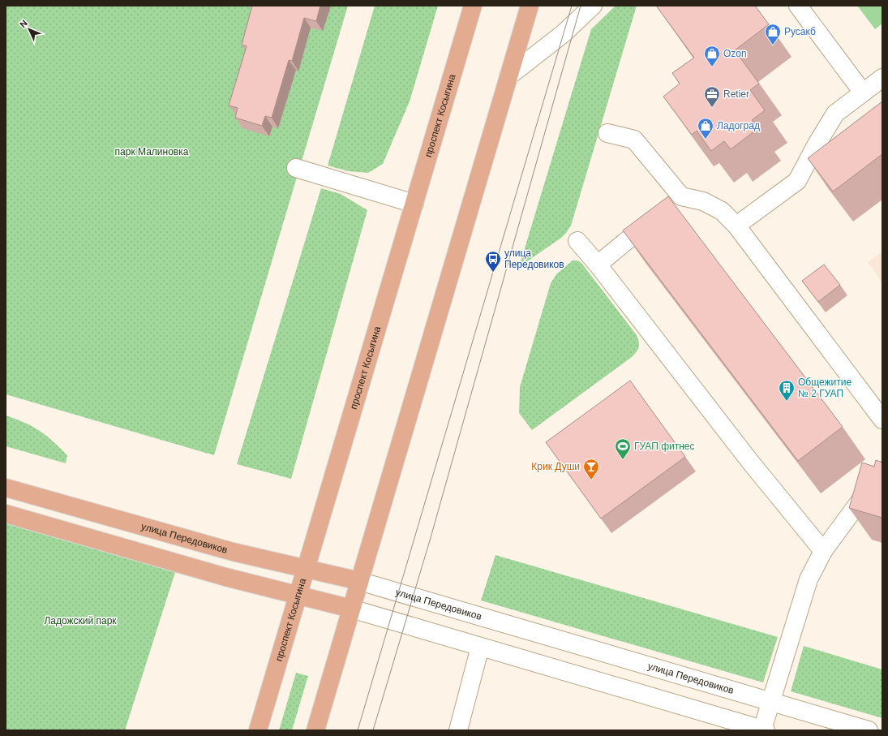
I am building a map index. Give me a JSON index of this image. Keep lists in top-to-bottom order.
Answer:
{
  "streets": {
    "main road": ["проспект Косыгина", "улица Передовиков"]
  },
  "crossings": [
    ["проспект Косыгина", "улица Передовиков"]
  ],
  "parks": ["парк Малиновка", "Ладожский парк"],
  "places": {
    "shop": ["Русакб", "Ozon", "Ладоград"],
    "office": ["Retier"],
    "bus stop": ["улица Передовиков"],
    "building": ["Общежитие № 2 ГУАП"],
    "sports": ["ГУАП фитнес"],
    "bar": ["Крик Души"]
  },
  "north": "top left"
}
